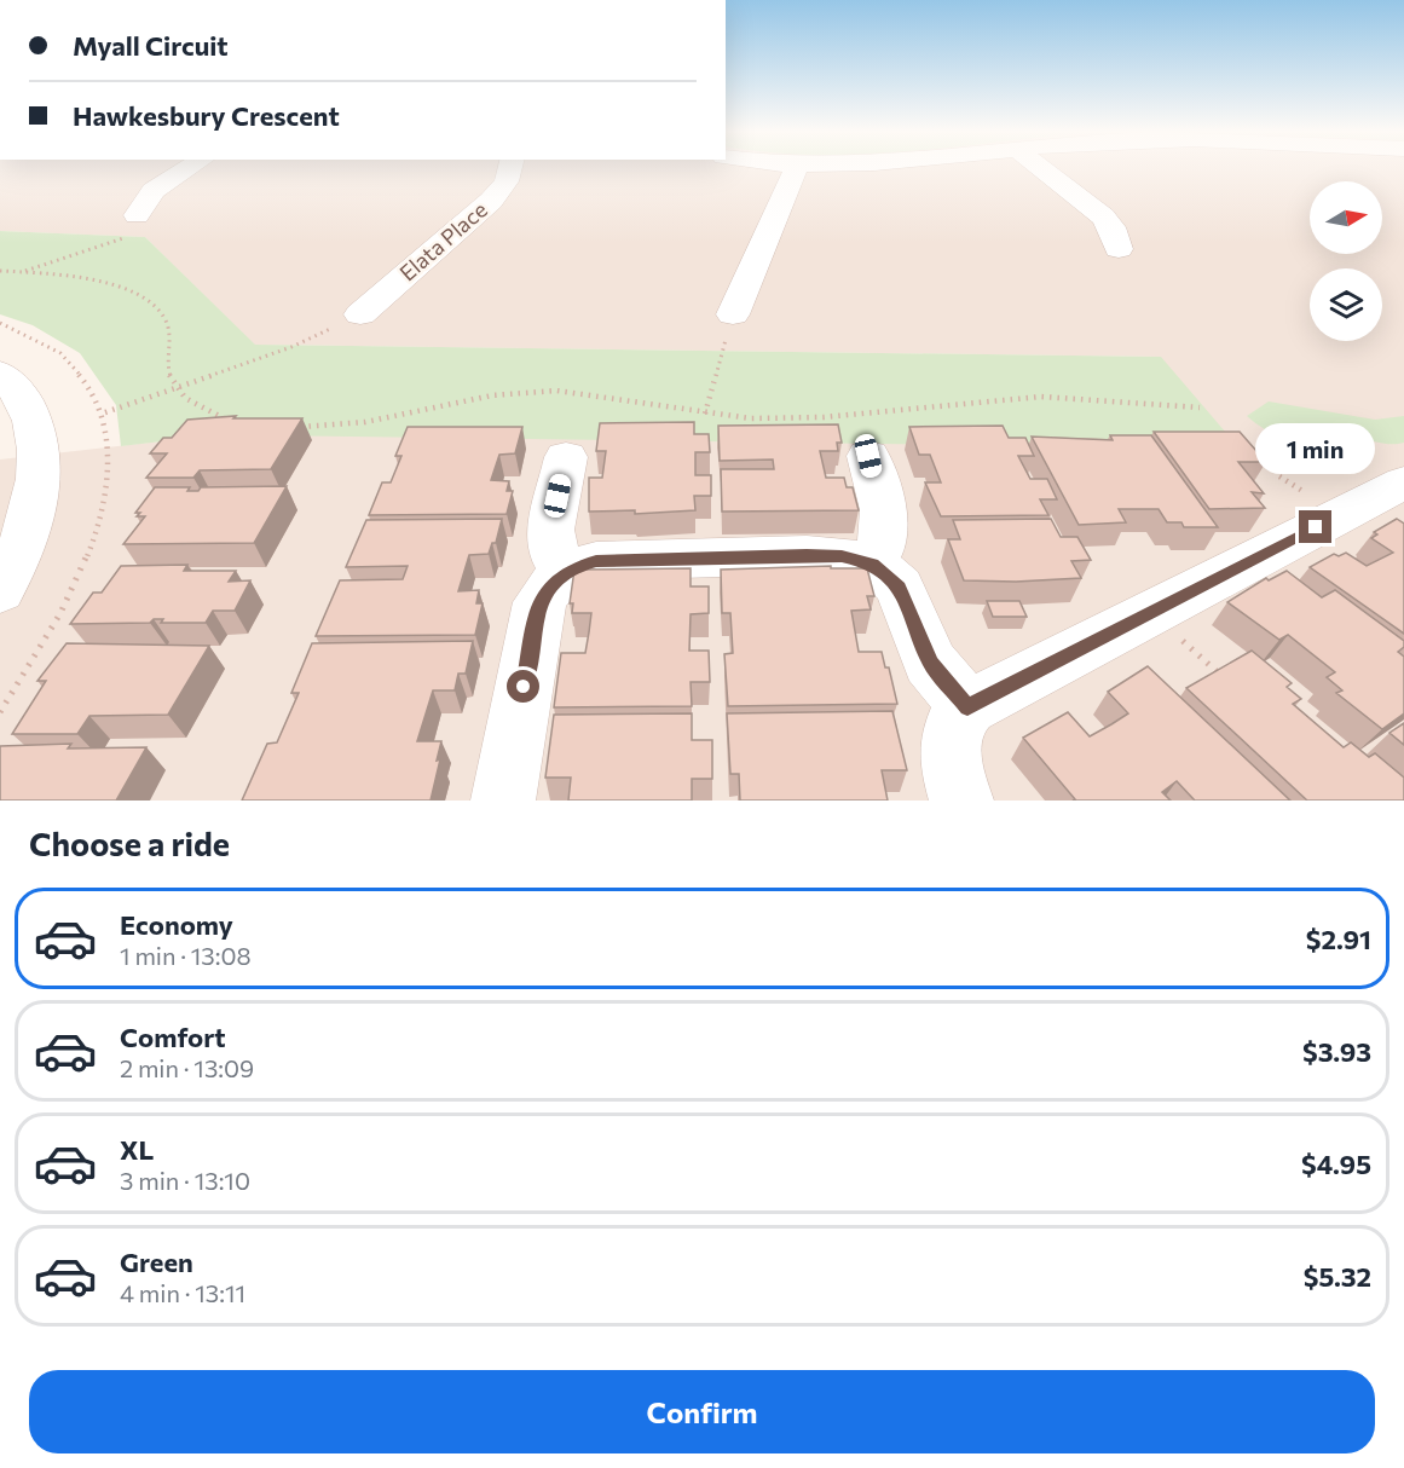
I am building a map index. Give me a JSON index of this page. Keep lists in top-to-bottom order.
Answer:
{
  "streets": {
    "street": ["Elata Place"]
  },
  "north": "right",
  "page": {
    "banner": ["Myall Circuit", "Hawkesbury Crescent"],
    "bubble": "1 min",
    "heading": "Choose a ride",
    "list": [
      {
        "name": "Economy",
        "note": "1 min · 13:08",
        "value": "$2.91"
      },
      {
        "name": "Comfort",
        "note": "2 min · 13:09",
        "value": "$3.93"
      },
      {
        "name": "XL",
        "note": "3 min · 13:10",
        "value": "$4.95"
      },
      {
        "name": "Green",
        "note": "4 min · 13:11",
        "value": "$5.32"
      }
    ],
    "buttons": "Confirm"
  }
}
